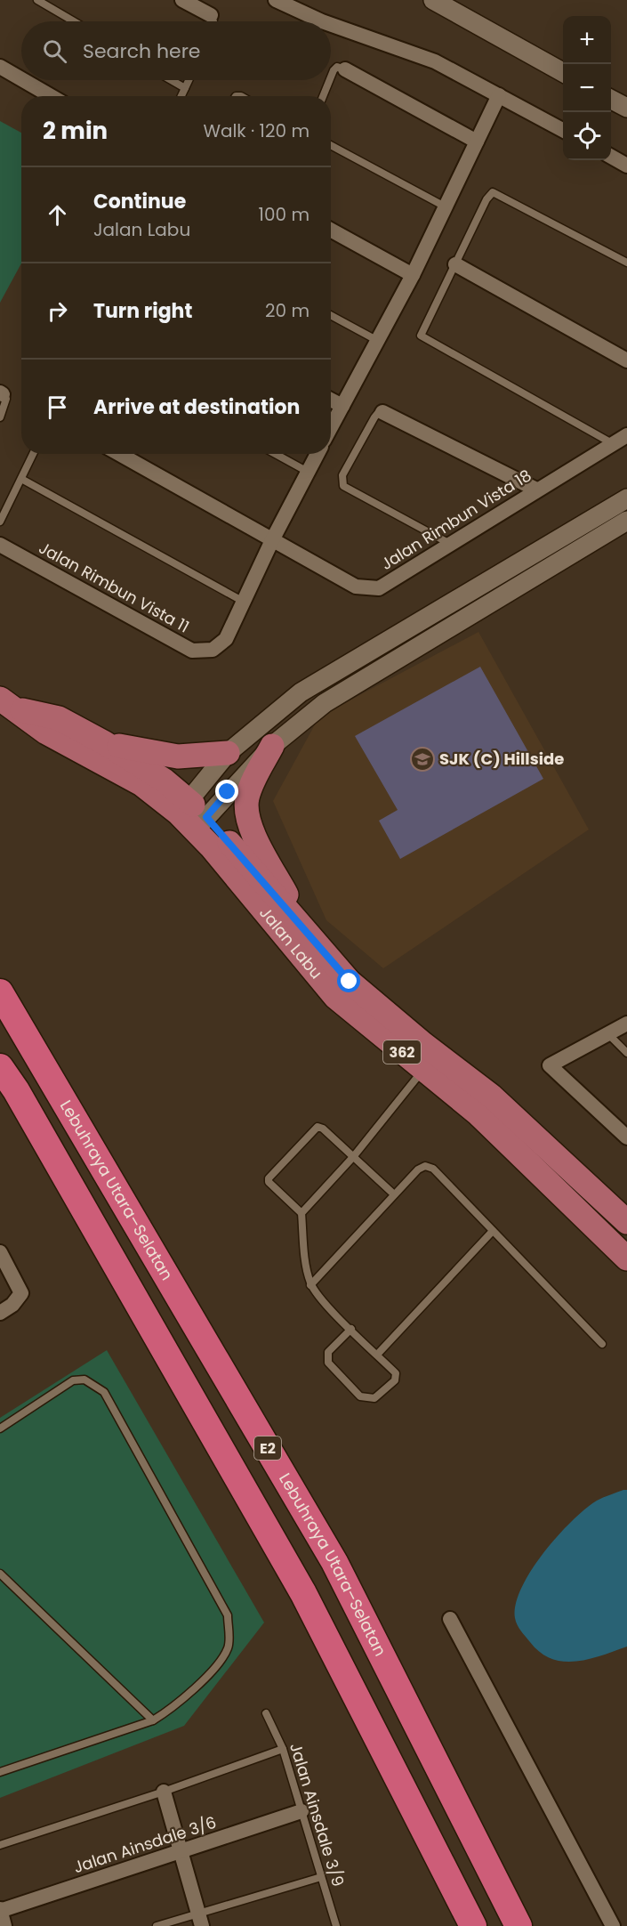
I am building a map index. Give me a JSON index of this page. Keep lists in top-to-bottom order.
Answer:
{
  "streets": {
    "highway": ["Lebuhraya Utara–Selatan", "E2"],
    "main road": ["Jalan Labu", "362"],
    "street": ["Jalan Rimbun Vista 18", "Jalan Rimbun Vista 11", "Jalan Ainsdale 3/6"],
    "lane": ["Jalan Ainsdale 3/9"]
  },
  "crossings": [
    ["Jalan Ainsdale 3/9", "Jalan Ainsdale 3/6"]
  ],
  "places": {
    "school or university": ["SJK (C) Hillside"]
  },
  "page": {
    "map_buttons": ["+", "−"],
    "search": "Search here",
    "heading": ["2 min", "Walk · 120 m"],
    "list": [
      ["Continue", "Jalan Labu", "100 m"],
      ["Turn right", "20 m"],
      "Arrive at destination"
    ]
  }
}
